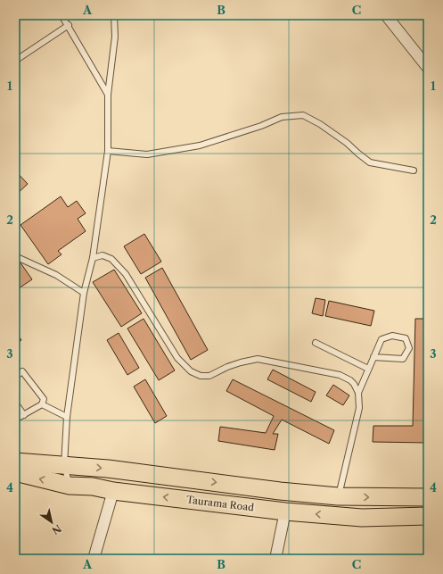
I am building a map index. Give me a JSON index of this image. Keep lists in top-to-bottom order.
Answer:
{
  "streets": {
    "main road": ["Taurama Road"]
  },
  "north": "bottom right",
  "grid": {
    "columns": ["A", "B", "C"],
    "rows": [
      "1",
      "2",
      "3",
      "4"
    ]
  }
}
